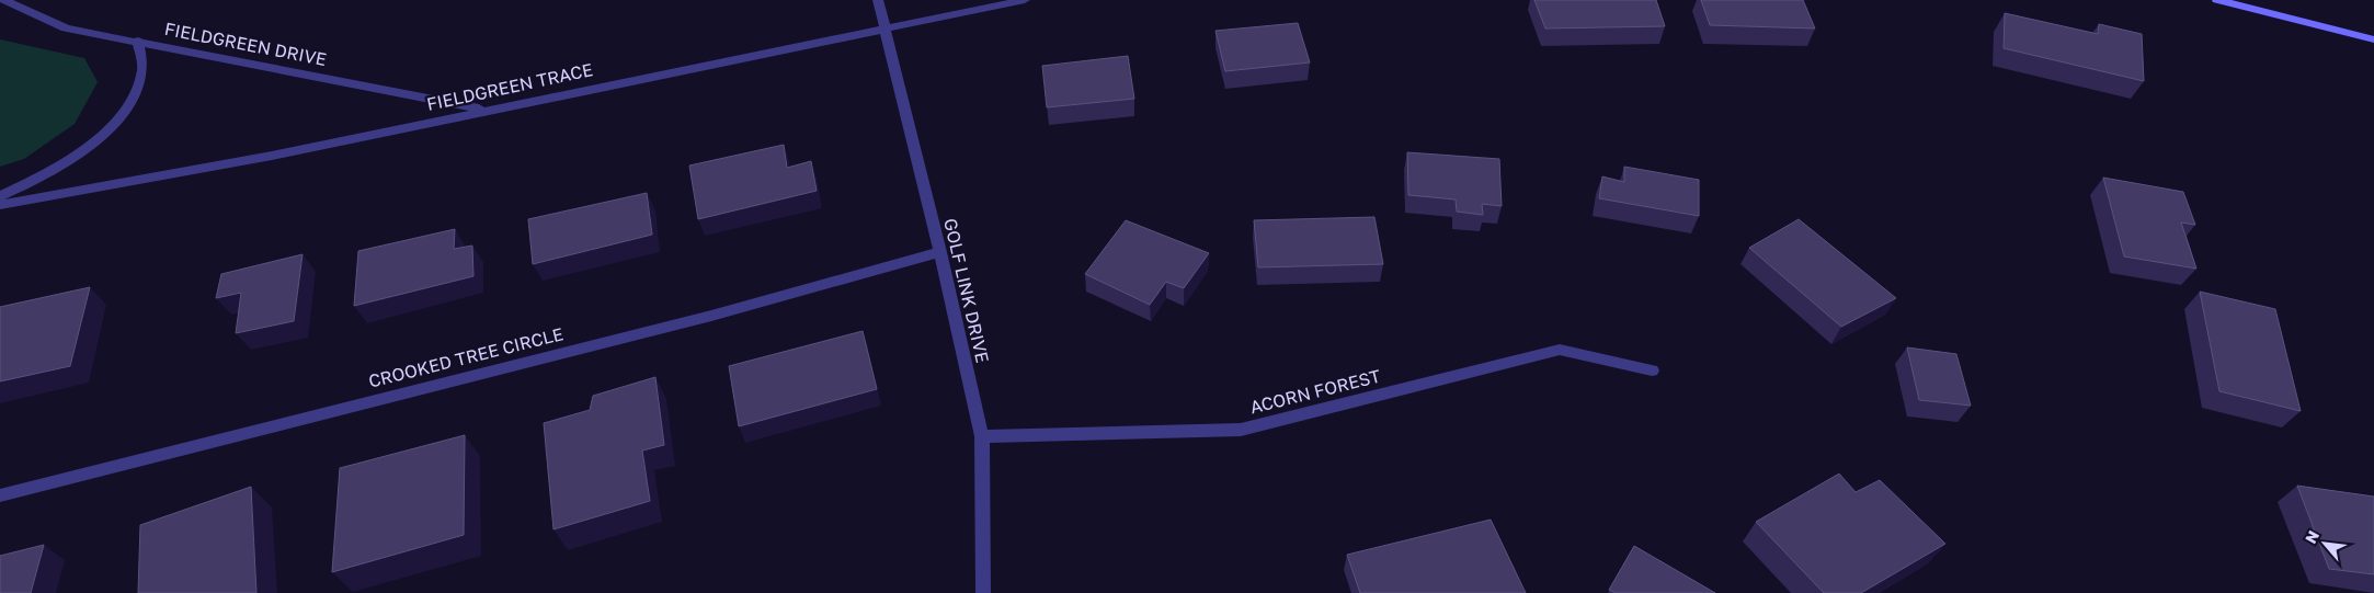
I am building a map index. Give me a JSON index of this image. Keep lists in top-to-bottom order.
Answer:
{
  "streets": {
    "street": [
      "FIELDGREEN DRIVE",
      "FIELDGREEN TRACE",
      "GOLF LINK DRIVE",
      "CROOKED TREE CIRCLE",
      "ACORN FOREST"
    ]
  },
  "crossings": [
    ["FIELDGREEN DRIVE", "FIELDGREEN TRACE"],
    ["FIELDGREEN TRACE", "GOLF LINK DRIVE"],
    ["GOLF LINK DRIVE", "CROOKED TREE CIRCLE"],
    ["GOLF LINK DRIVE", "ACORN FOREST"]
  ],
  "north": "top left"
}
